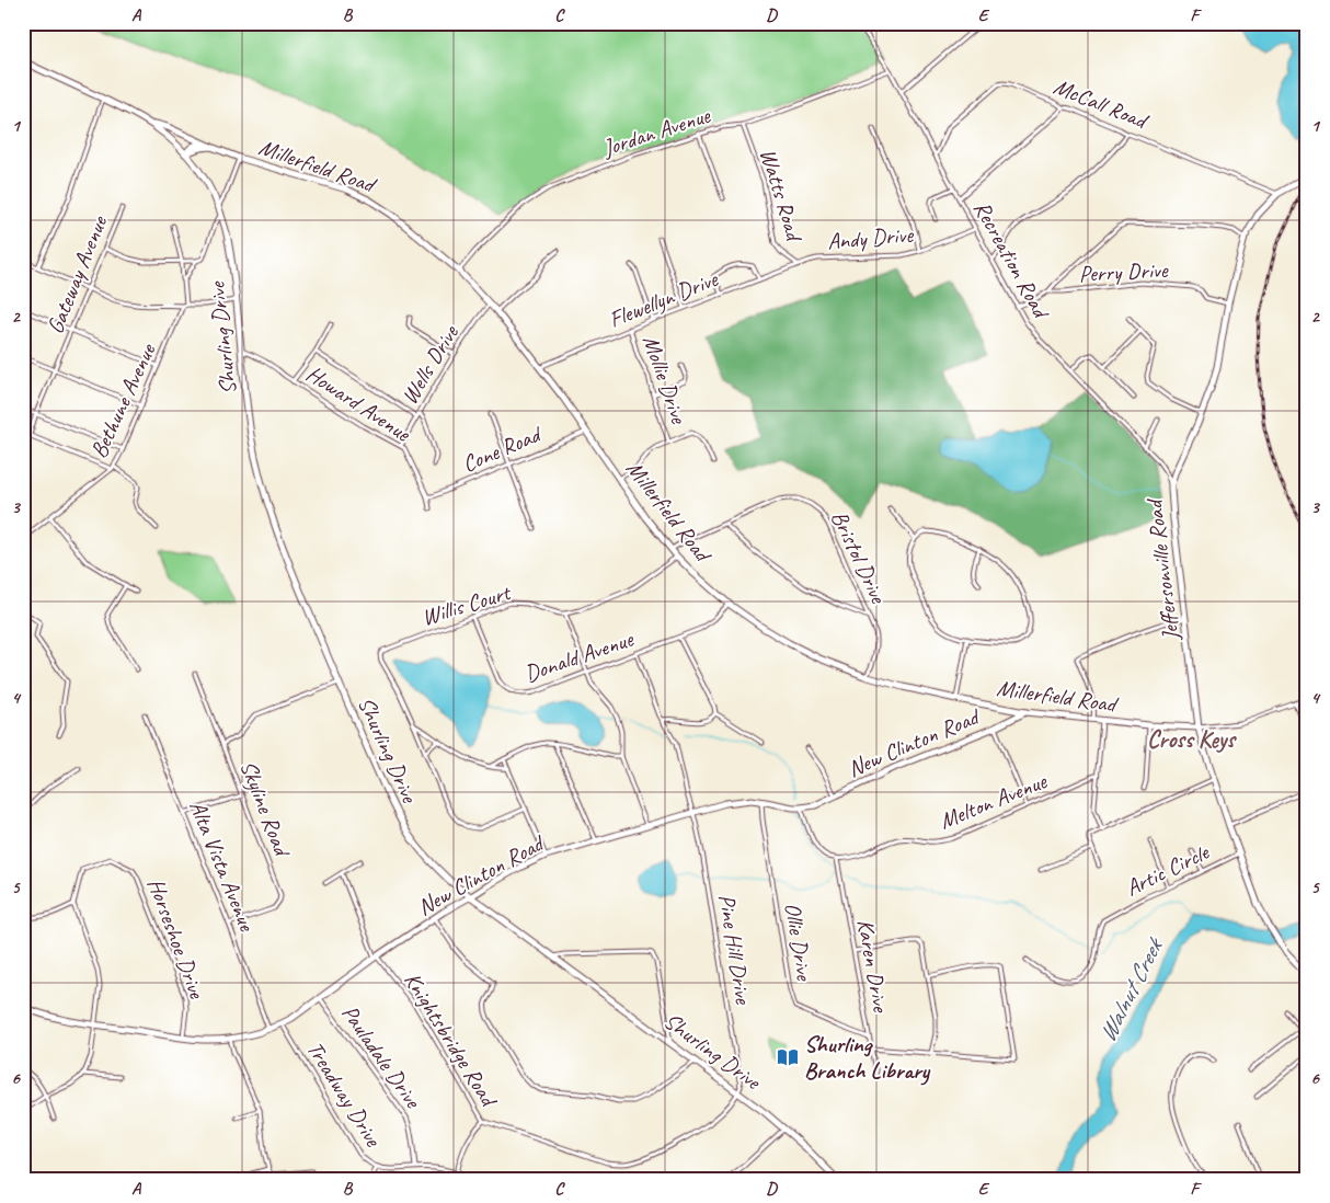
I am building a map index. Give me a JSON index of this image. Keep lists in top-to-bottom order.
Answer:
{
  "streets": {
    "main road": [
      "Millerfield Road",
      "Shurling Drive",
      "Jeffersonville Road",
      "New Clinton Road"
    ],
    "street": [
      "McCall Road",
      "Jordan Avenue",
      "Watts Road",
      "Andy Drive",
      "Recreation Road",
      "Perry Drive",
      "Gateway Avenue",
      "Flewellyn Drive",
      "Wells Drive",
      "Mollie Drive",
      "Bethune Avenue",
      "Howard Avenue",
      "Cone Road",
      "Bristol Drive",
      "Willis Court",
      "Donald Avenue",
      "Melton Avenue",
      "Skyline Road",
      "Alta Vista Avenue",
      "Artic Circle",
      "Horseshoe Drive",
      "Ollie Drive",
      "Pine Hill Drive",
      "Karen Drive",
      "Knightsbridge Road",
      "Pauladale Drive",
      "Treadway Drive"
    ]
  },
  "crossings": [
    ["McCall Road", "Recreation Road"],
    ["McCall Road", "Jeffersonville Road"],
    ["Jordan Avenue", "Millerfield Road"],
    ["Jordan Avenue", "Watts Road"],
    ["Jordan Avenue", "Recreation Road"],
    ["Millerfield Road", "Flewellyn Drive"],
    ["Millerfield Road", "Wells Drive"],
    ["Millerfield Road", "Cone Road"],
    ["Millerfield Road", "Bristol Drive"],
    ["Millerfield Road", "Jeffersonville Road"],
    ["Millerfield Road", "Donald Avenue"],
    ["Millerfield Road", "New Clinton Road"],
    ["Watts Road", "Andy Drive"],
    ["Watts Road", "Flewellyn Drive"],
    ["Andy Drive", "Recreation Road"],
    ["Andy Drive", "Flewellyn Drive"],
    ["Recreation Road", "Perry Drive"],
    ["Recreation Road", "Jeffersonville Road"],
    ["Perry Drive", "Jeffersonville Road"],
    ["Flewellyn Drive", "Mollie Drive"],
    ["Shurling Drive", "Howard Avenue"],
    ["Shurling Drive", "New Clinton Road"],
    ["Shurling Drive", "Pine Hill Drive"],
    ["Shurling Drive", "Knightsbridge Road"],
    ["Wells Drive", "Howard Avenue"],
    ["Howard Avenue", "Cone Road"],
    ["Jeffersonville Road", "Artic Circle"],
    ["Willis Court", "Donald Avenue"],
    ["Donald Avenue", "Pine Hill Drive"],
    ["New Clinton Road", "Alta Vista Avenue"],
    ["New Clinton Road", "Horseshoe Drive"],
    ["New Clinton Road", "Ollie Drive"],
    ["New Clinton Road", "Pine Hill Drive"],
    ["New Clinton Road", "Knightsbridge Road"],
    ["New Clinton Road", "Pauladale Drive"],
    ["New Clinton Road", "Treadway Drive"],
    ["Melton Avenue", "Karen Drive"],
    ["Skyline Road", "Alta Vista Avenue"],
    ["Ollie Drive", "Karen Drive"],
    ["Pine Hill Drive", "Knightsbridge Road"],
    ["Pauladale Drive", "Treadway Drive"]
  ],
  "districts": ["Cross Keys"],
  "water": ["Walnut Creek"],
  "places": {
    "library": ["Shurling Branch Library"]
  },
  "grid": {
    "columns": [
      "A",
      "B",
      "C",
      "D",
      "E",
      "F"
    ],
    "rows": [
      "1",
      "2",
      "3",
      "4",
      "5",
      "6"
    ]
  }
}
